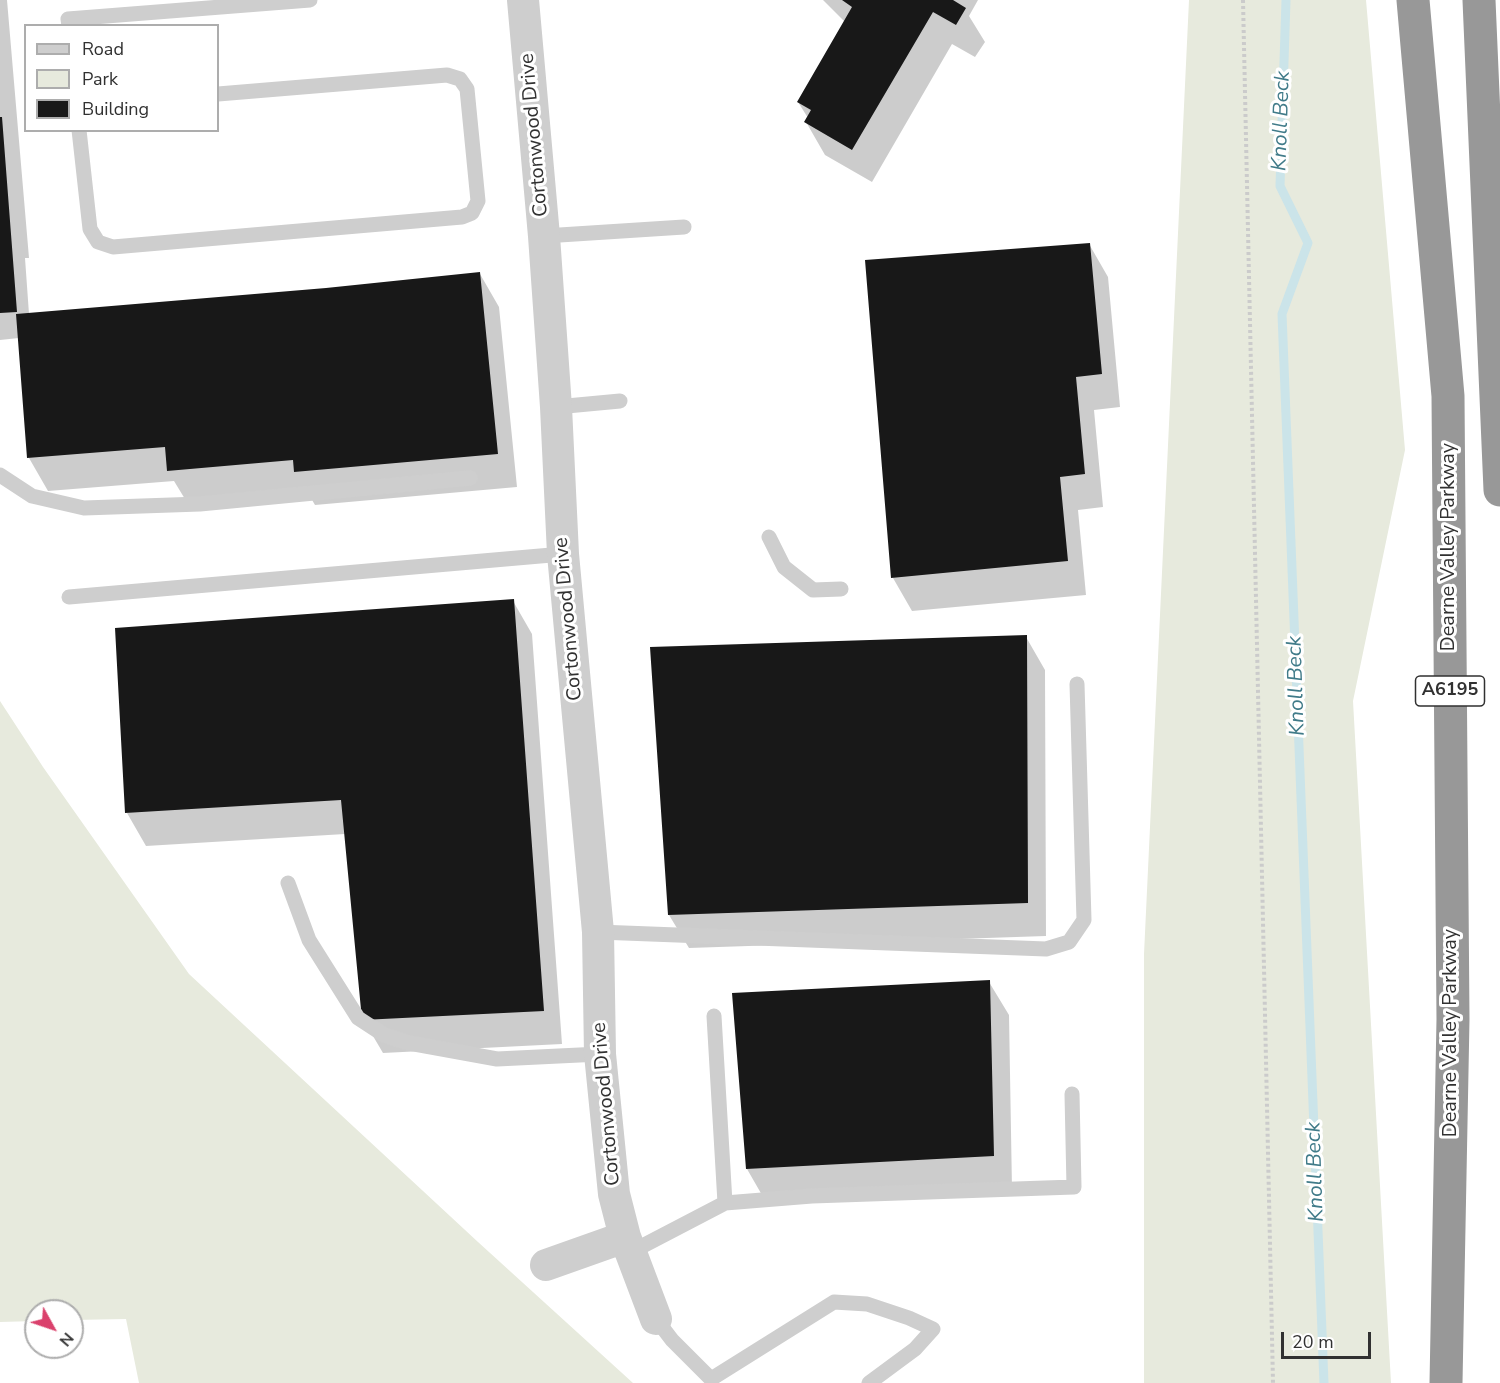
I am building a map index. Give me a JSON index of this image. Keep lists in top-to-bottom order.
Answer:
{
  "streets": {
    "highway": ["Dearne Valley Parkway", "A6195"],
    "street": ["Cortonwood Drive"]
  },
  "water": ["Knoll Beck"],
  "legend": ["Road", "Park", "Building"],
  "scale_bar": "20 m",
  "north": "bottom right"
}
